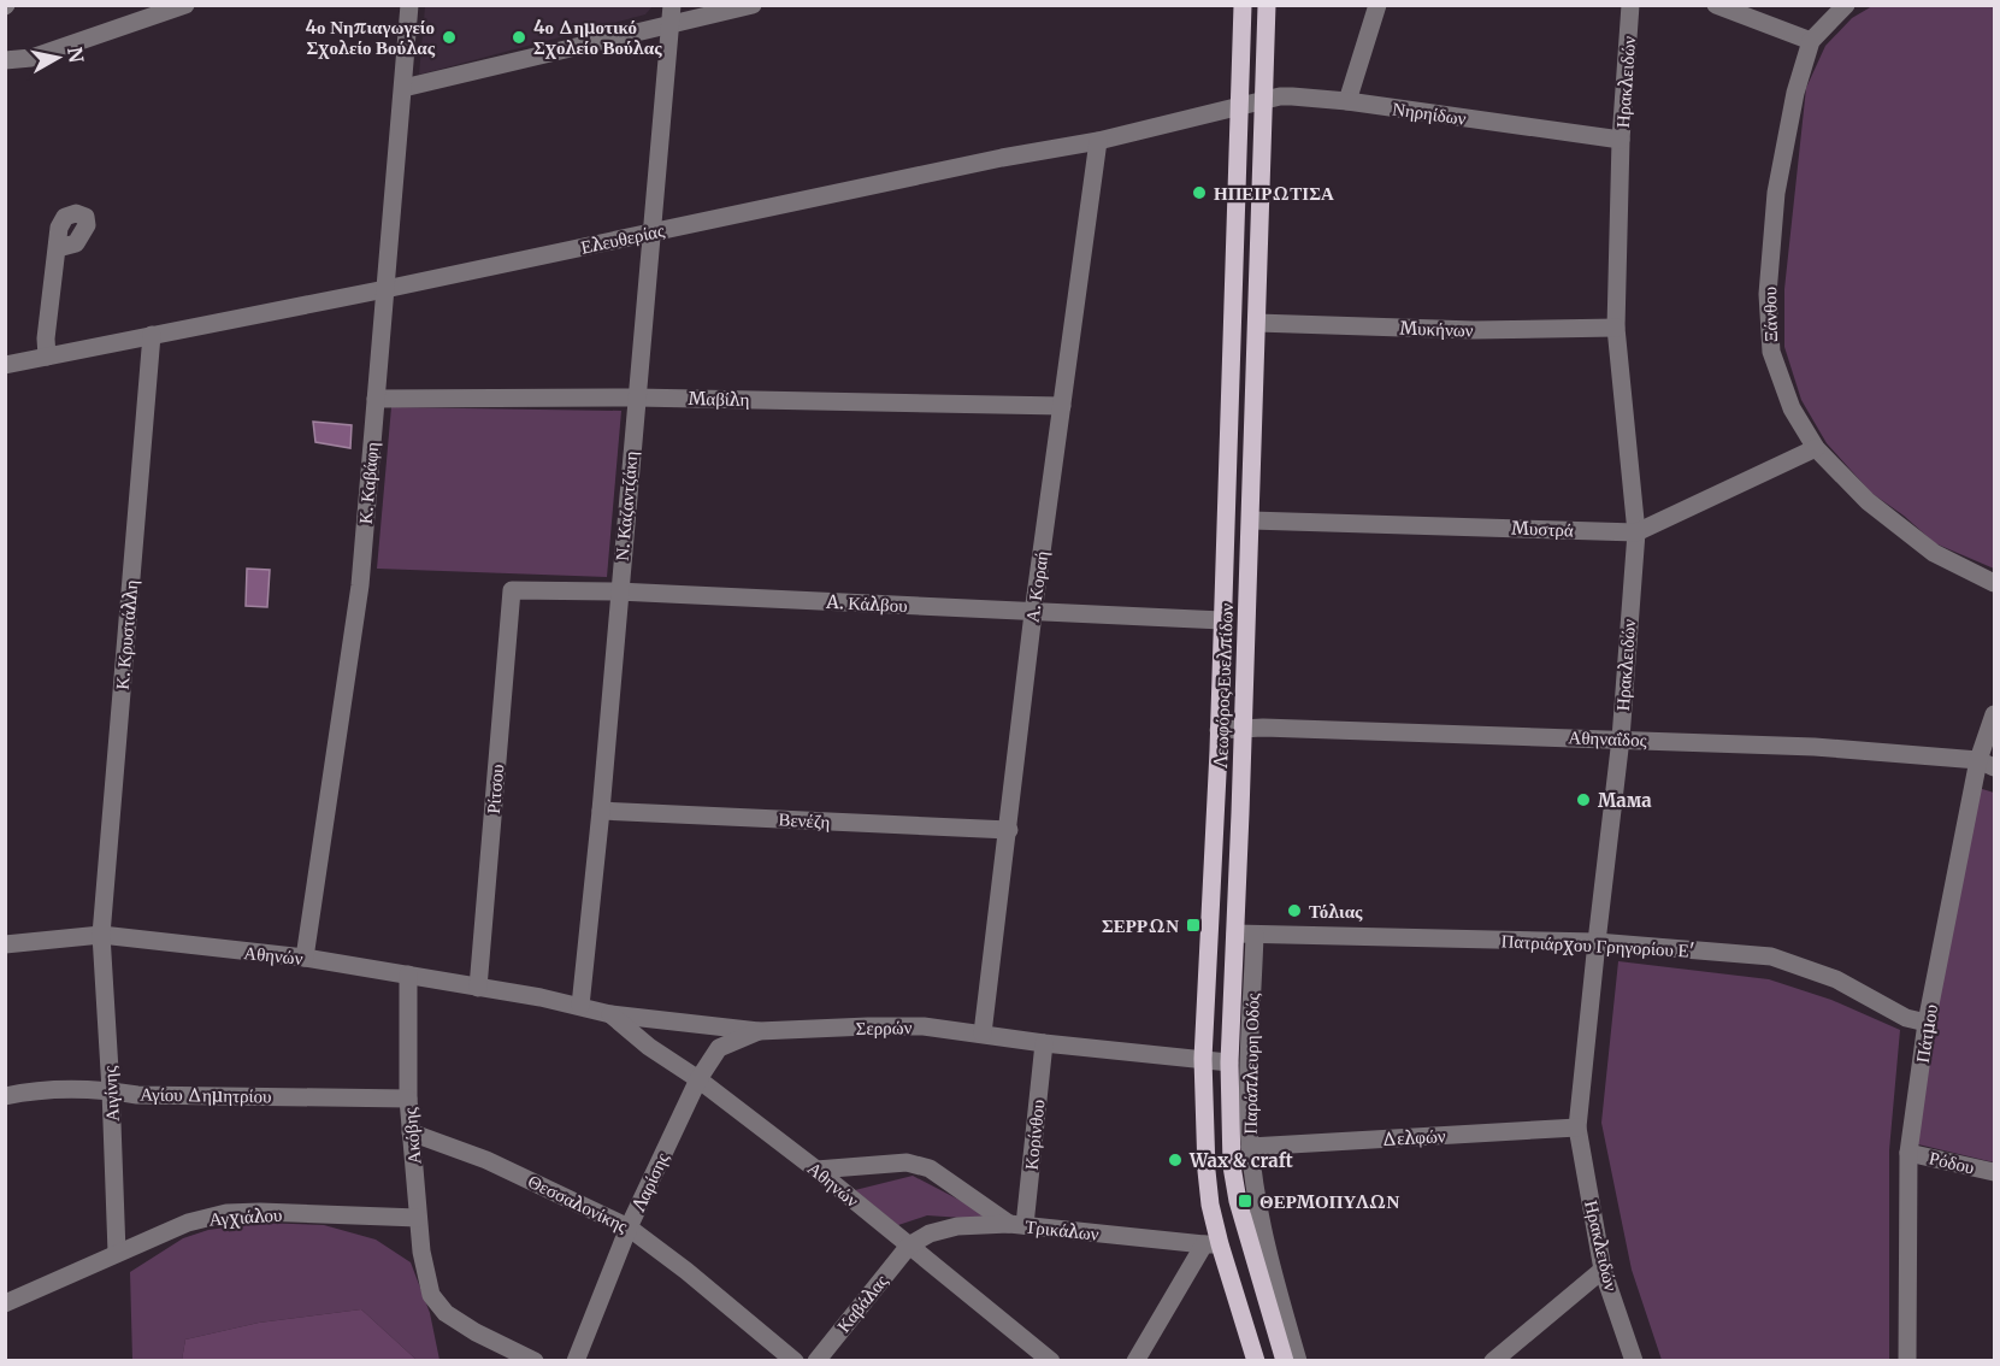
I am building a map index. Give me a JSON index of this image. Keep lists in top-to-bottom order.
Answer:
{
  "streets": {
    "main road": ["Λεωφόρος Ευελπίδων"],
    "street": [
      "Ηρακλειδών",
      "Νηρηίδων",
      "Ελευθερίας",
      "Ξάνθου",
      "Μυκήνων",
      "Μαβίλη",
      "Κ. Καβάφη",
      "Ν. Καζαντζάκη",
      "Μυστρά",
      "Α. Κοραή",
      "A. Κάλβου",
      "Κ. Κρυστάλλη",
      "Αθηναΐδος",
      "Ρίτσου",
      "Βενέζη",
      "Πατριάρχου Γρηγορίου Ε'",
      "Αθηνών",
      "Σερρών",
      "Πάτμου",
      "Παράπλευρη Οδός",
      "Αιγίνης",
      "Αγίου Δημητρίου",
      "Κορίνθου",
      "Ακόβης",
      "Δελφών",
      "Ρόδου",
      "Λαρίσης",
      "Θεσσαλονίκης",
      "Αγχιάλου",
      "Τρικάλων",
      "Καβάλας"
    ]
  },
  "crossings": [
    ["Ηρακλειδών", "Νηρηίδων"],
    ["Ηρακλειδών", "Μυκήνων"],
    ["Ηρακλειδών", "Μυστρά"],
    ["Ηρακλειδών", "Αθηναΐδος"],
    ["Ηρακλειδών", "Πατριάρχου Γρηγορίου Ε'"],
    ["Ηρακλειδών", "Δελφών"],
    ["Νηρηίδων", "Ελευθερίας"],
    ["Νηρηίδων", "Λεωφόρος Ευελπίδων"],
    ["Ελευθερίας", "Κ. Καβάφη"],
    ["Ελευθερίας", "Ν. Καζαντζάκη"],
    ["Ελευθερίας", "Α. Κοραή"],
    ["Ελευθερίας", "Κ. Κρυστάλλη"],
    ["Ελευθερίας", "Λεωφόρος Ευελπίδων"],
    ["Ξάνθου", "Μυστρά"],
    ["Μυκήνων", "Λεωφόρος Ευελπίδων"],
    ["Μαβίλη", "Κ. Καβάφη"],
    ["Μαβίλη", "Ν. Καζαντζάκη"],
    ["Μαβίλη", "Α. Κοραή"],
    ["Κ. Καβάφη", "Αθηνών"],
    ["Ν. Καζαντζάκη", "A. Κάλβου"],
    ["Ν. Καζαντζάκη", "Βενέζη"],
    ["Ν. Καζαντζάκη", "Σερρών"],
    ["Μυστρά", "Λεωφόρος Ευελπίδων"],
    ["Α. Κοραή", "A. Κάλβου"],
    ["Α. Κοραή", "Βενέζη"],
    ["Α. Κοραή", "Σερρών"],
    ["A. Κάλβου", "Λεωφόρος Ευελπίδων"],
    ["A. Κάλβου", "Ρίτσου"],
    ["Κ. Κρυστάλλη", "Αθηνών"],
    ["Κ. Κρυστάλλη", "Αιγίνης"],
    ["Λεωφόρος Ευελπίδων", "Αθηναΐδος"],
    ["Λεωφόρος Ευελπίδων", "Πατριάρχου Γρηγορίου Ε'"],
    ["Λεωφόρος Ευελπίδων", "Σερρών"],
    ["Λεωφόρος Ευελπίδων", "Τρικάλων"],
    ["Αθηναΐδος", "Πάτμου"],
    ["Ρίτσου", "Αθηνών"],
    ["Πατριάρχου Γρηγορίου Ε'", "Πάτμου"],
    ["Πατριάρχου Γρηγορίου Ε'", "Παράπλευρη Οδός"],
    ["Αθηνών", "Σερρών"],
    ["Αθηνών", "Αιγίνης"],
    ["Αθηνών", "Ακόβης"],
    ["Αθηνών", "Λαρίσης"],
    ["Αθηνών", "Τρικάλων"],
    ["Αθηνών", "Καβάλας"],
    ["Σερρών", "Κορίνθου"],
    ["Σερρών", "Λαρίσης"],
    ["Πάτμου", "Ρόδου"],
    ["Παράπλευρη Οδός", "Δελφών"],
    ["Αιγίνης", "Αγίου Δημητρίου"],
    ["Αιγίνης", "Αγχιάλου"],
    ["Αγίου Δημητρίου", "Ακόβης"],
    ["Κορίνθου", "Τρικάλων"],
    ["Ακόβης", "Θεσσαλονίκης"],
    ["Ακόβης", "Αγχιάλου"],
    ["Λαρίσης", "Θεσσαλονίκης"],
    ["Τρικάλων", "Καβάλας"]
  ],
  "places": {
    "other": [
      "4ο Νηπιαγωγείο Σχολείο Βούλας",
      "4ο Δημοτικό Σχολείο Βούλας",
      "ΗΠΕΙΡΩΤΙΣΑ",
      "Мама",
      "Τόλιας",
      "Wax & craft"
    ],
    "transit": ["ΣΕΡΡΩΝ", "ΘΕΡΜΟΠΥΛΩΝ"]
  },
  "north": "right"
}
